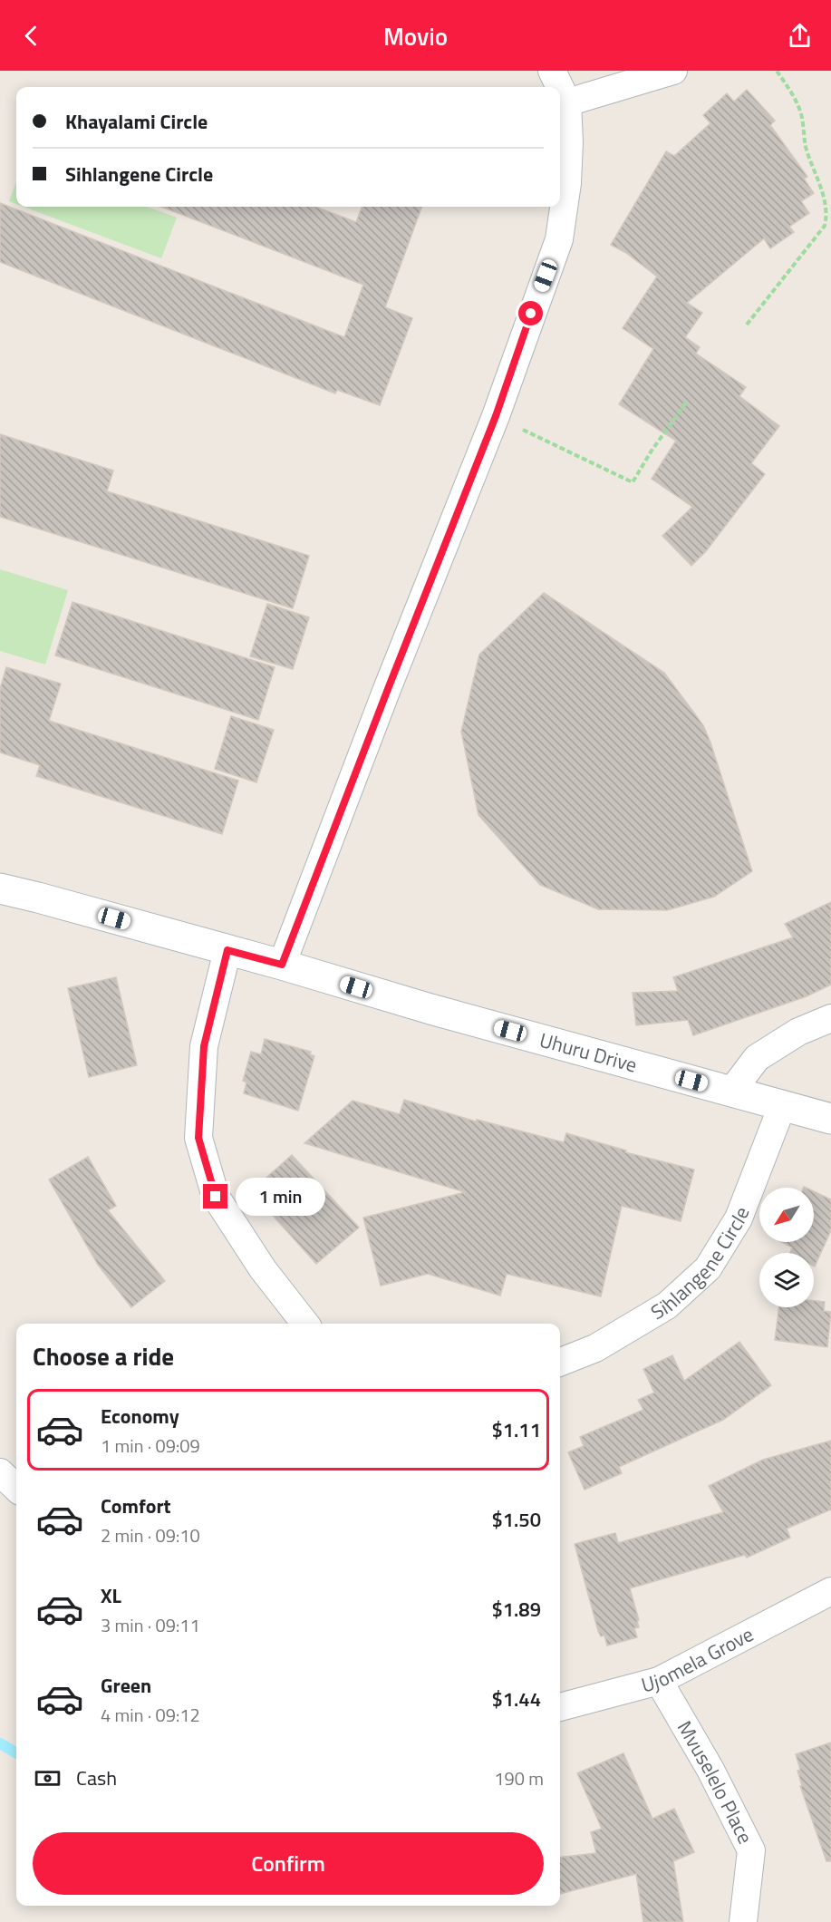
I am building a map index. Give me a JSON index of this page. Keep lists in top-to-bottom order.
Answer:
{
  "streets": {
    "street": [
      "Uhuru Drive",
      "Sihlangene Circle",
      "Ujomela Grove",
      "Mvuselelo Place"
    ]
  },
  "crossings": [
    ["Uhuru Drive", "Sihlangene Circle"],
    ["Ujomela Grove", "Mvuselelo Place"]
  ],
  "north": "bottom left",
  "page": {
    "header": "Movio",
    "banner": ["Khayalami Circle", "Sihlangene Circle"],
    "bubble": "1 min",
    "heading": "Choose a ride",
    "list": [
      {
        "name": "Economy",
        "note": "1 min · 09:09",
        "value": "$1.11"
      },
      {
        "name": "Comfort",
        "note": "2 min · 09:10",
        "value": "$1.50"
      },
      {
        "name": "XL",
        "note": "3 min · 09:11",
        "value": "$1.89"
      },
      {
        "name": "Green",
        "note": "4 min · 09:12",
        "value": "$1.44"
      }
    ],
    "pay": ["Cash", "190 m"],
    "buttons": "Confirm"
  }
}
